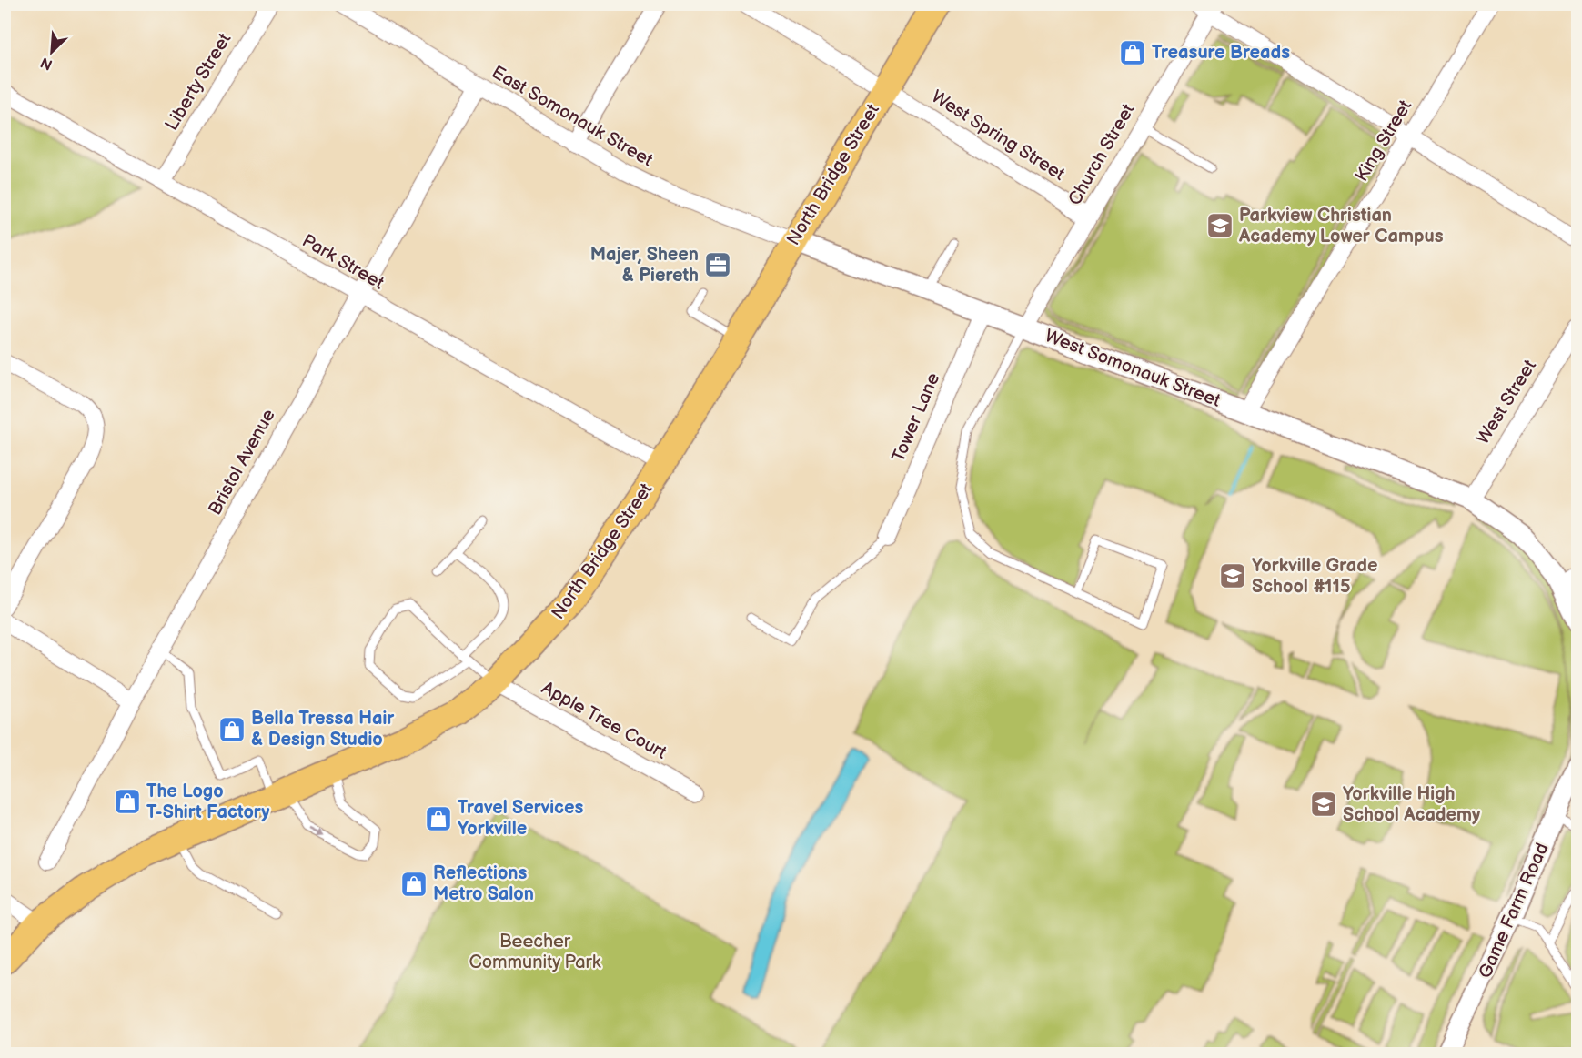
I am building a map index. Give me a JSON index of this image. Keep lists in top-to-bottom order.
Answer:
{
  "streets": {
    "highway": ["North Bridge Street"],
    "street": [
      "Liberty Street",
      "East Somonauk Street",
      "West Spring Street",
      "King Street",
      "Church Street",
      "Park Street",
      "West Somonauk Street",
      "West Street",
      "Tower Lane",
      "Bristol Avenue",
      "Apple Tree Court",
      "Game Farm Road"
    ]
  },
  "crossings": [
    ["Liberty Street", "Park Street"],
    ["East Somonauk Street", "North Bridge Street"],
    ["East Somonauk Street", "West Somonauk Street"],
    ["East Somonauk Street", "Bristol Avenue"],
    ["West Spring Street", "Church Street"],
    ["West Spring Street", "North Bridge Street"],
    ["King Street", "West Somonauk Street"],
    ["Church Street", "West Somonauk Street"],
    ["North Bridge Street", "Park Street"],
    ["North Bridge Street", "West Somonauk Street"],
    ["North Bridge Street", "Apple Tree Court"],
    ["Park Street", "Bristol Avenue"],
    ["West Somonauk Street", "West Street"],
    ["West Somonauk Street", "Tower Lane"]
  ],
  "parks": ["Beecher Community Park"],
  "places": {
    "shop": [
      "Treasure Breads",
      "Bella Tressa Hair & Design Studio",
      "The Logo T-Shirt Factory",
      "Travel Services Yorkville",
      "Reflections Metro Salon"
    ],
    "school or university": ["Parkview Christian Academy Lower Campus", "Yorkville Grade School #115", "Yorkville High School Academy"],
    "office": ["Majer, Sheen & Piereth"]
  },
  "north": "bottom left"
}
